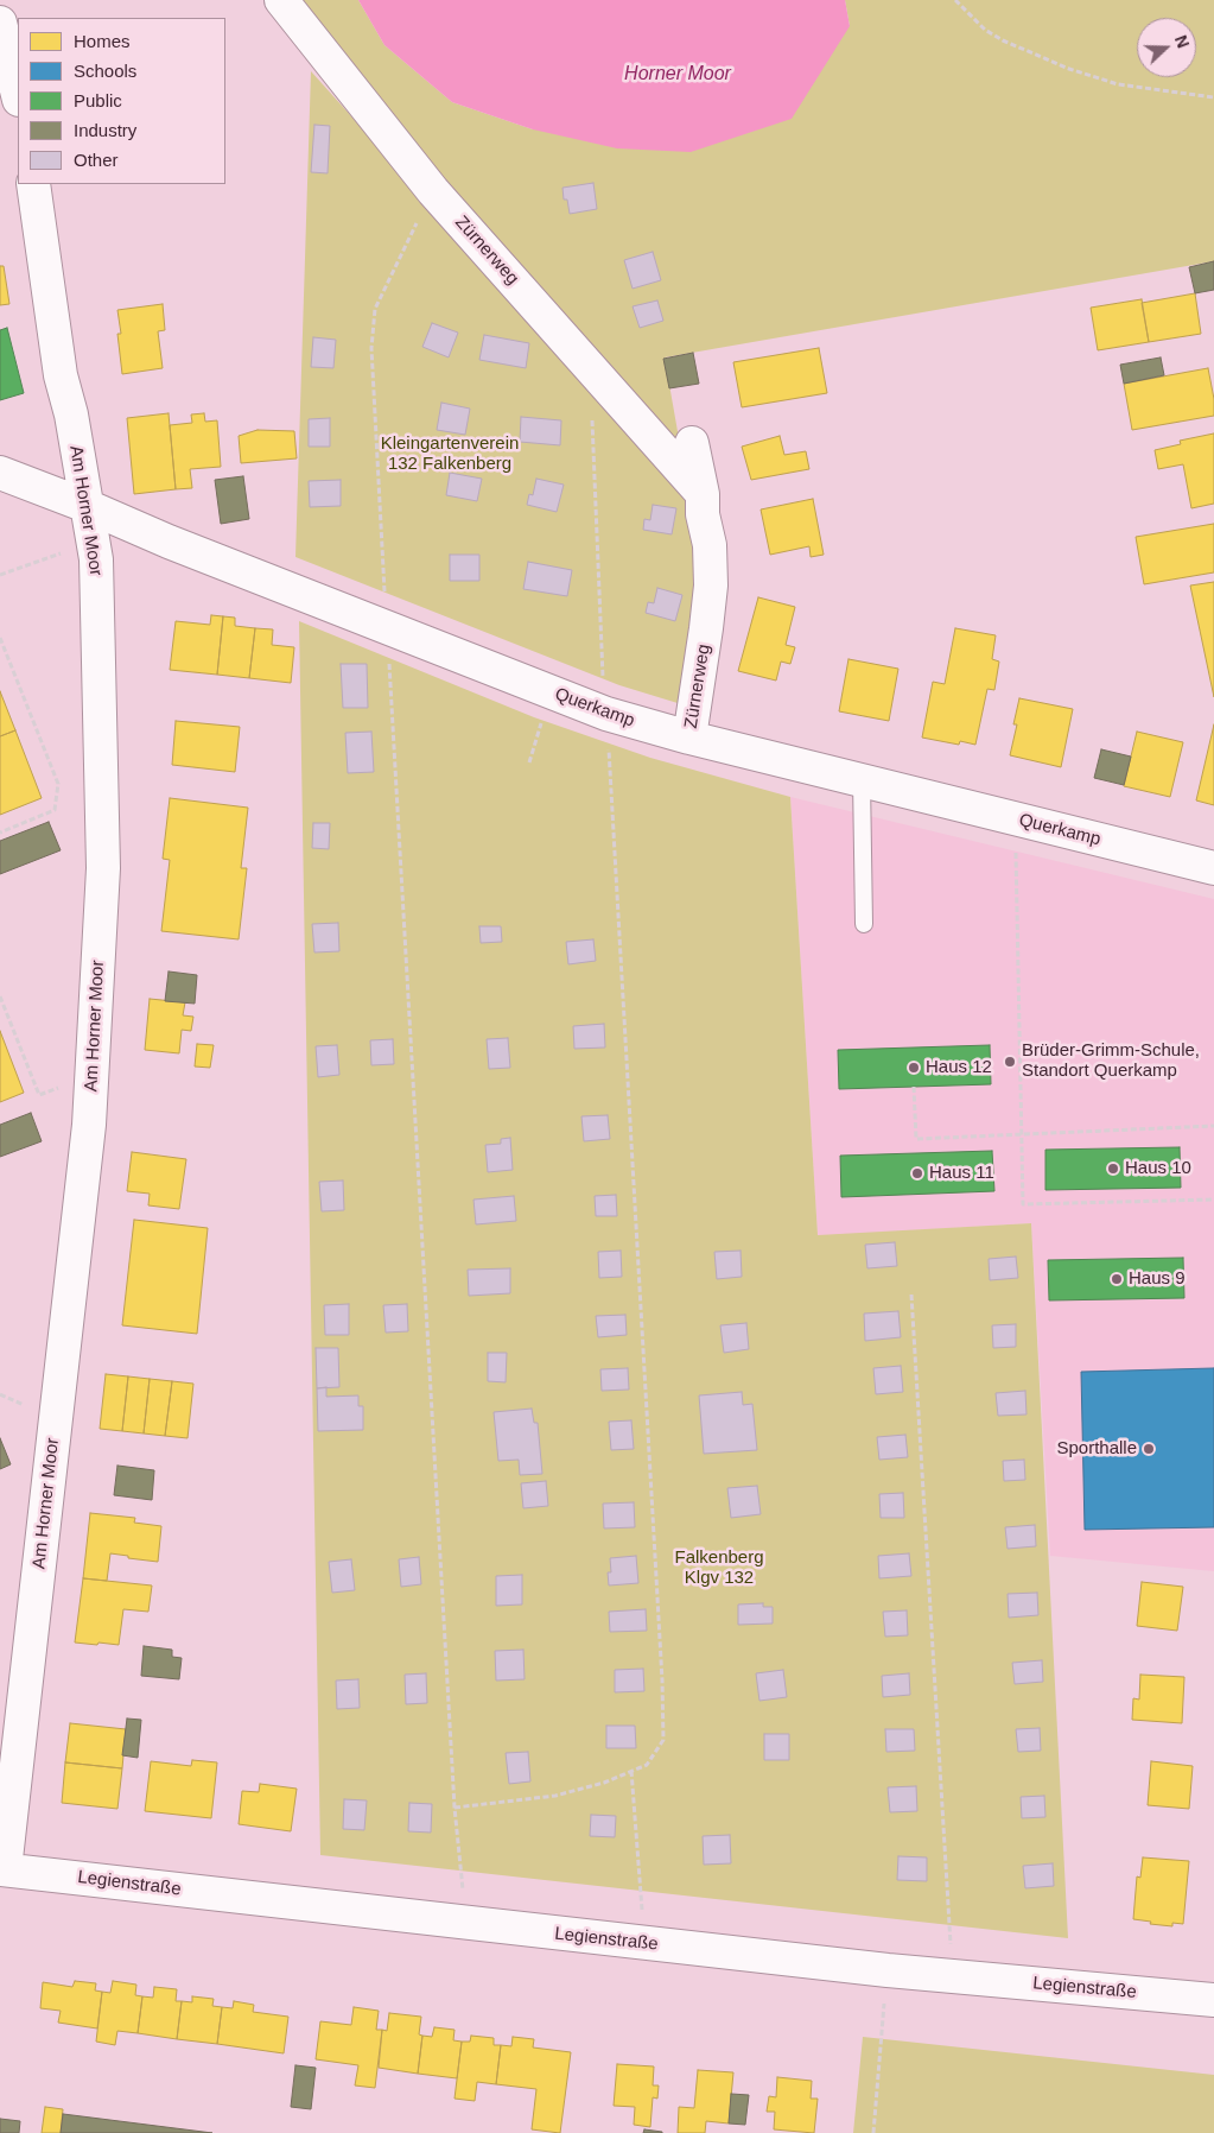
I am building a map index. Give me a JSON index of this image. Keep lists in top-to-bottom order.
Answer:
{
  "streets": {
    "street": [
      "Zürnerweg",
      "Am Horner Moor",
      "Querkamp",
      "Legienstraße"
    ]
  },
  "crossings": [
    ["Zürnerweg", "Querkamp"],
    ["Am Horner Moor", "Querkamp"],
    ["Am Horner Moor", "Legienstraße"]
  ],
  "water": ["Horner Moor"],
  "parks": ["Kleingartenverein 132 Falkenberg", "Falkenberg Klgv 132"],
  "places": [
    "Brüder-Grimm-Schule, Standort Querkamp",
    "Haus 12",
    "Haus 10",
    "Haus 11",
    "Haus 9",
    "Sporthalle"
  ],
  "legend": [
    "Homes",
    "Schools",
    "Public",
    "Industry",
    "Other"
  ],
  "north": "right"
}
